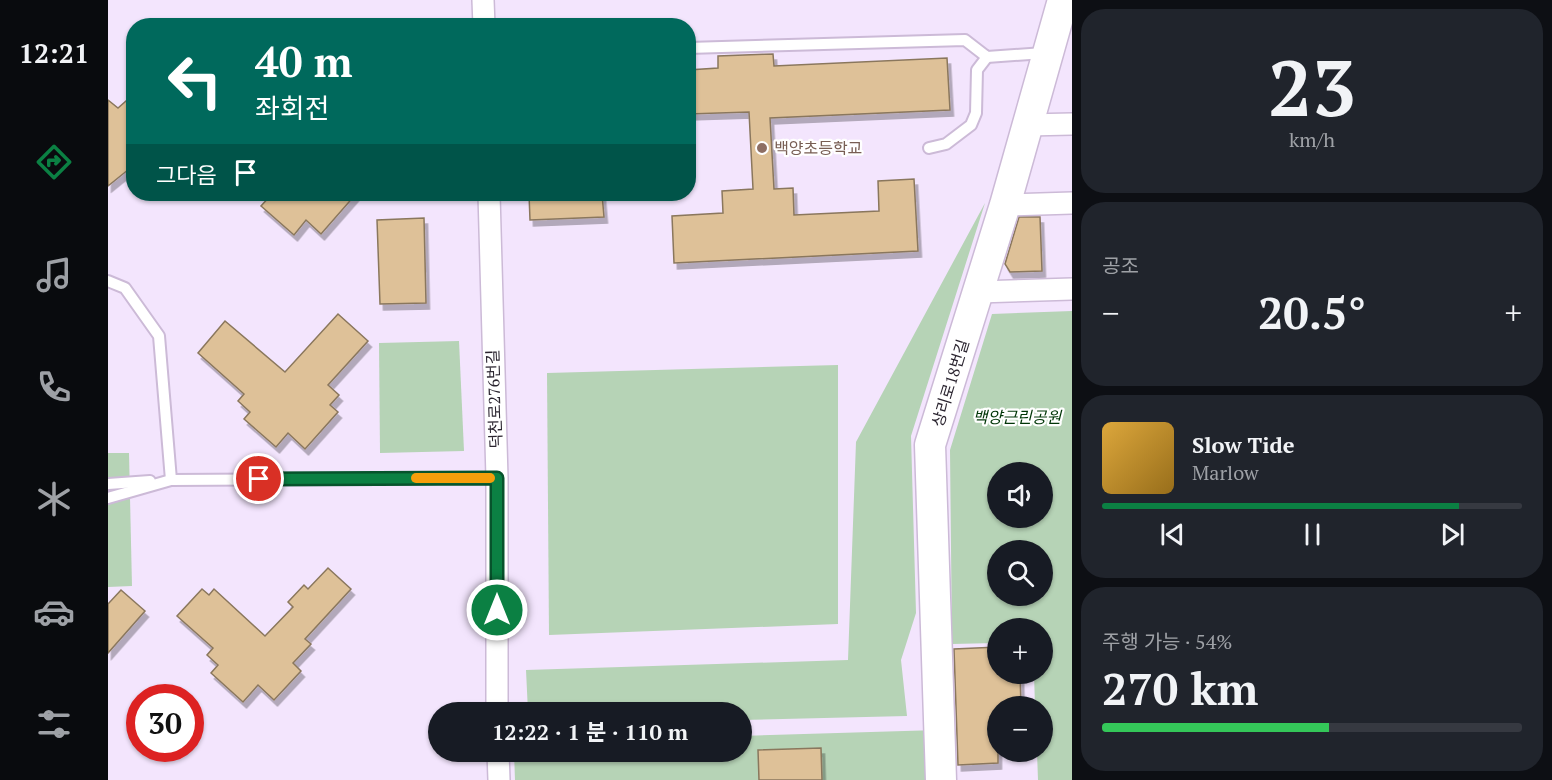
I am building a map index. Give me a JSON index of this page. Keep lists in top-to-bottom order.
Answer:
{
  "streets": {
    "street": ["상리로18번길", "덕천로276번길"]
  },
  "parks": ["백양근린공원"],
  "places": ["백양초등학교"],
  "page": {
    "tabs": "12:21",
    "tile": [
      ["23", "km/h"],
      "공조",
      ["주행 가능 · 54%", "270 km"]
    ],
    "turn": ["40 m", "좌회전"],
    "then": "그다음",
    "heat": ["−", "20.5°", "+"],
    "song": ["Slow Tide", "Marlow"],
    "map_buttons": ["+", "−"],
    "limit": "30",
    "trip": "12:22 · 1 분 · 110 m"
  }
}
